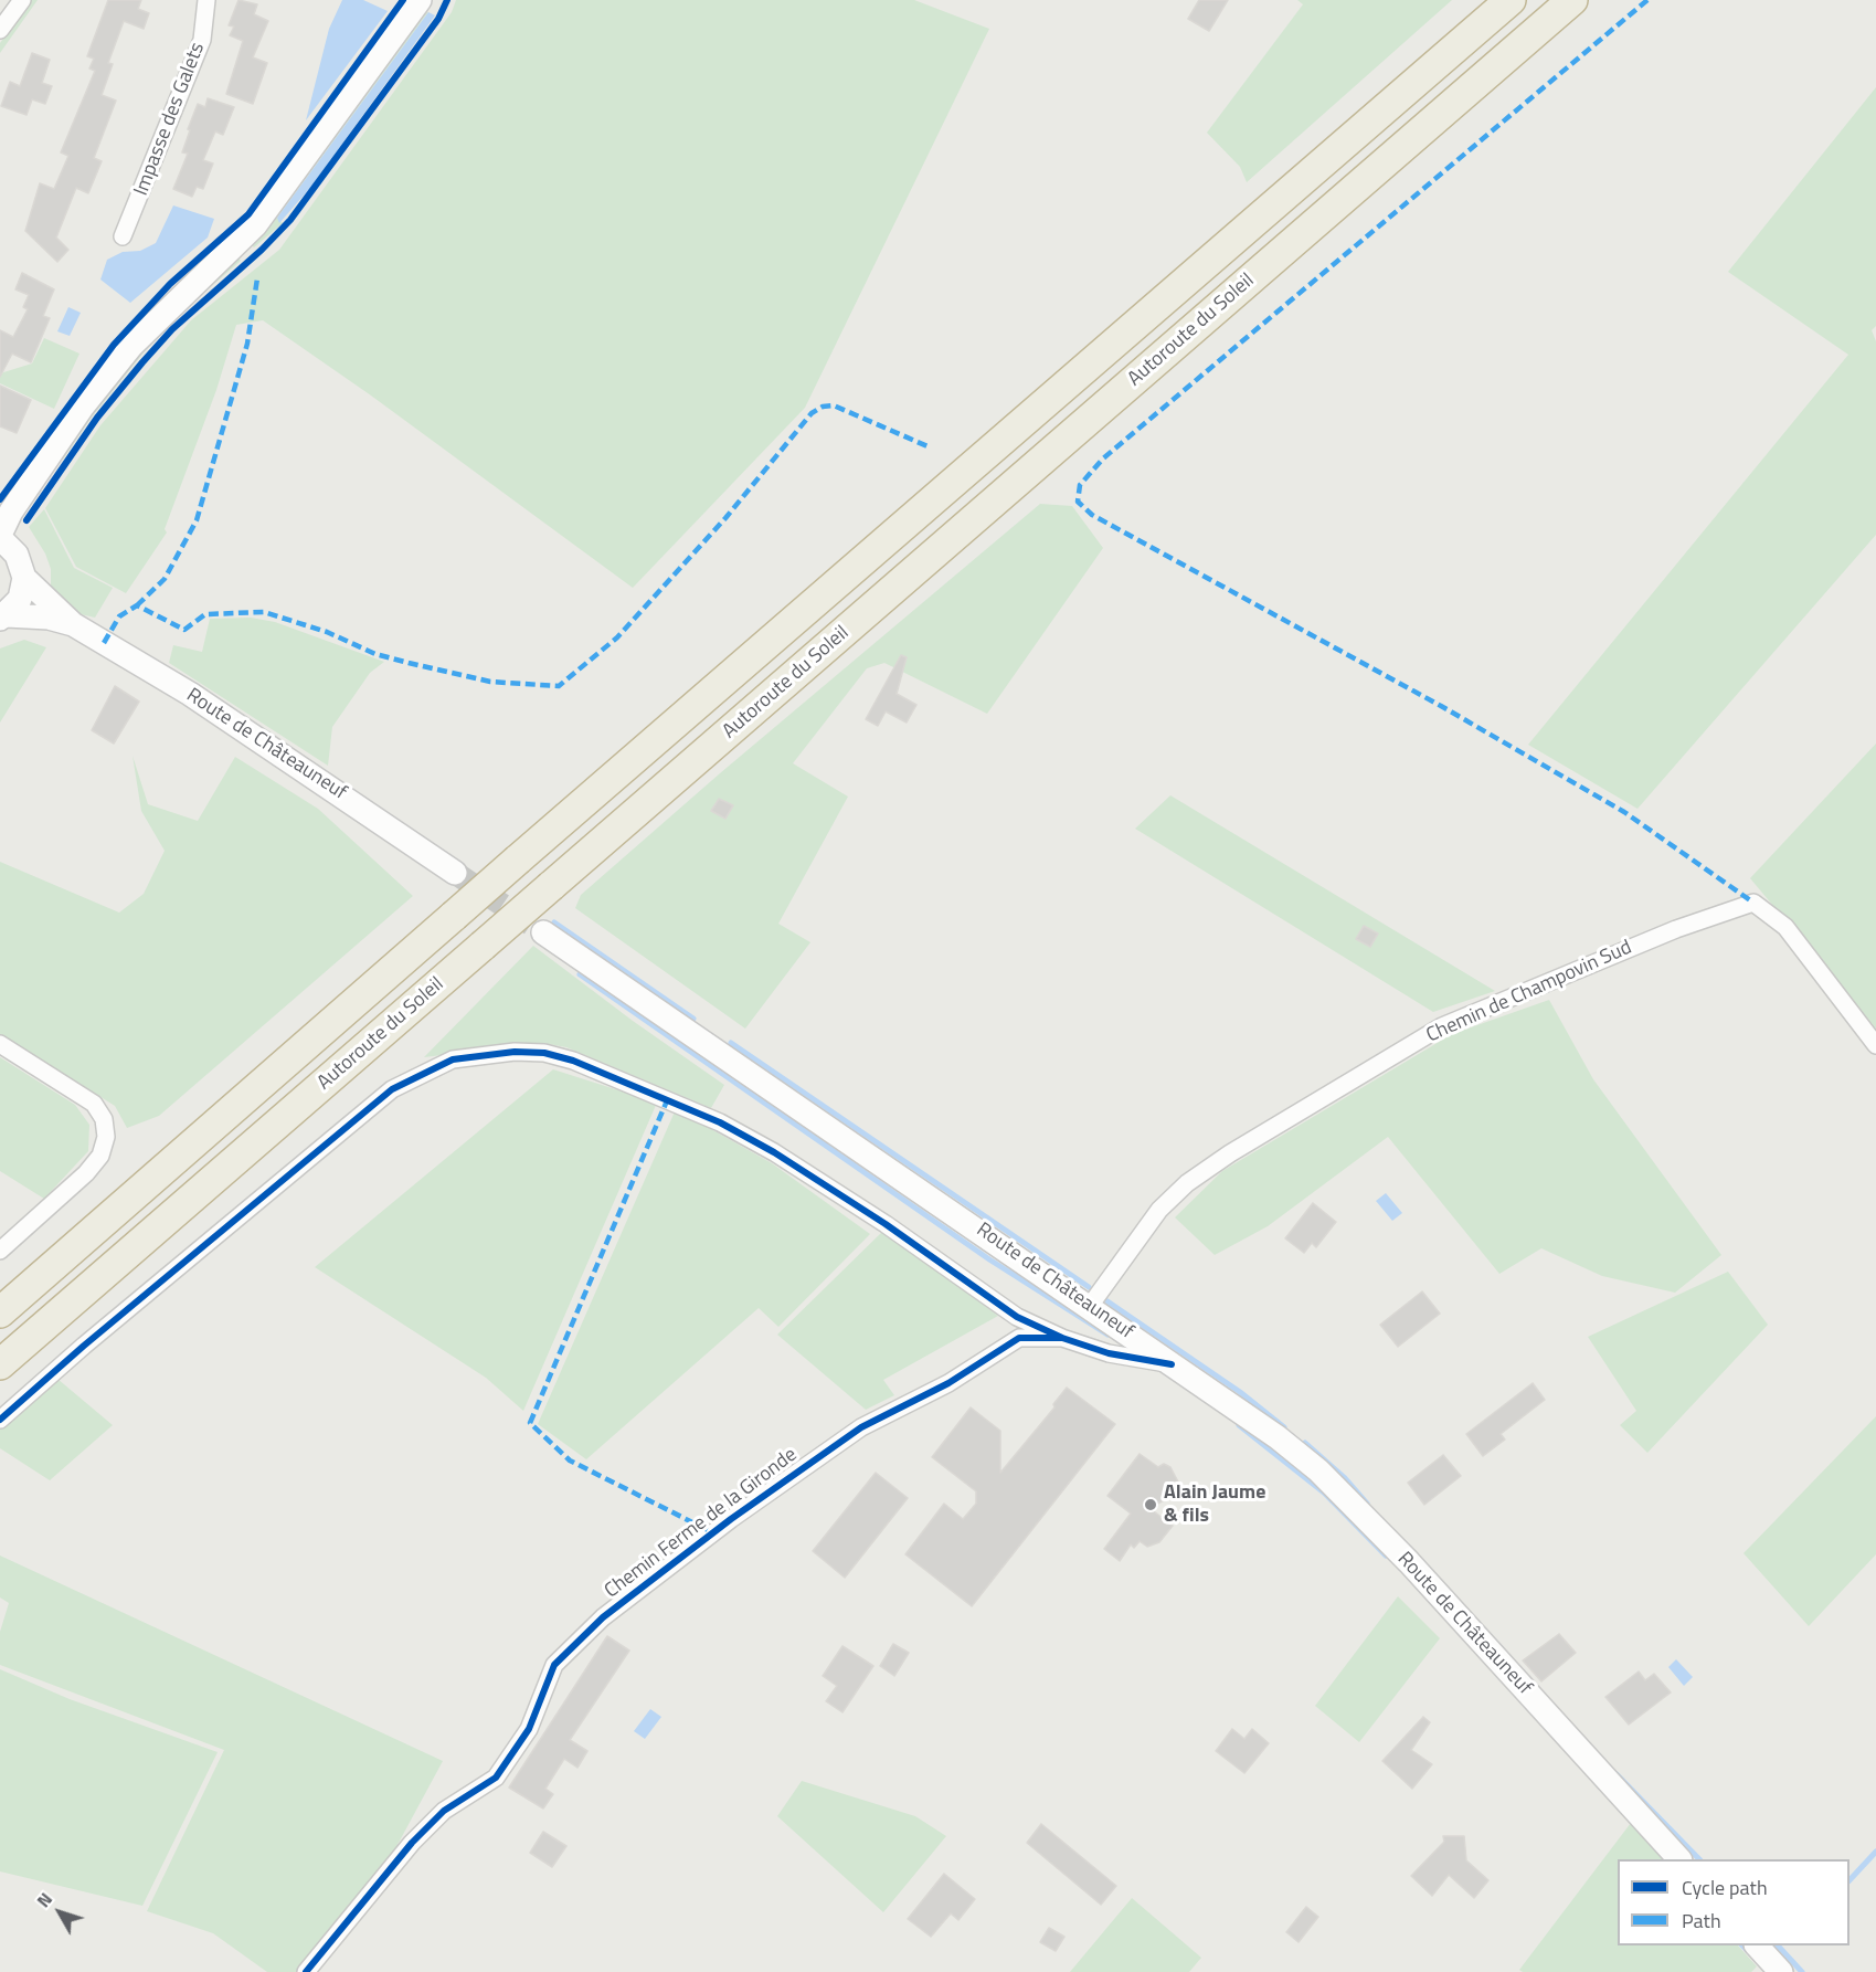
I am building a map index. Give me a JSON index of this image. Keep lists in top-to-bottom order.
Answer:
{
  "streets": {
    "highway": ["Autoroute du Soleil"],
    "main road": ["Route de Châteauneuf"],
    "street": ["Impasse des Galets", "Chemin de Champovin Sud", "Chemin Ferme de la Gironde"]
  },
  "crossings": [
    ["Route de Châteauneuf", "Chemin de Champovin Sud"],
    ["Route de Châteauneuf", "Chemin Ferme de la Gironde"]
  ],
  "places": ["Alain Jaume & fils"],
  "legend": ["Cycle path", "Path"],
  "north": "top left"
}
